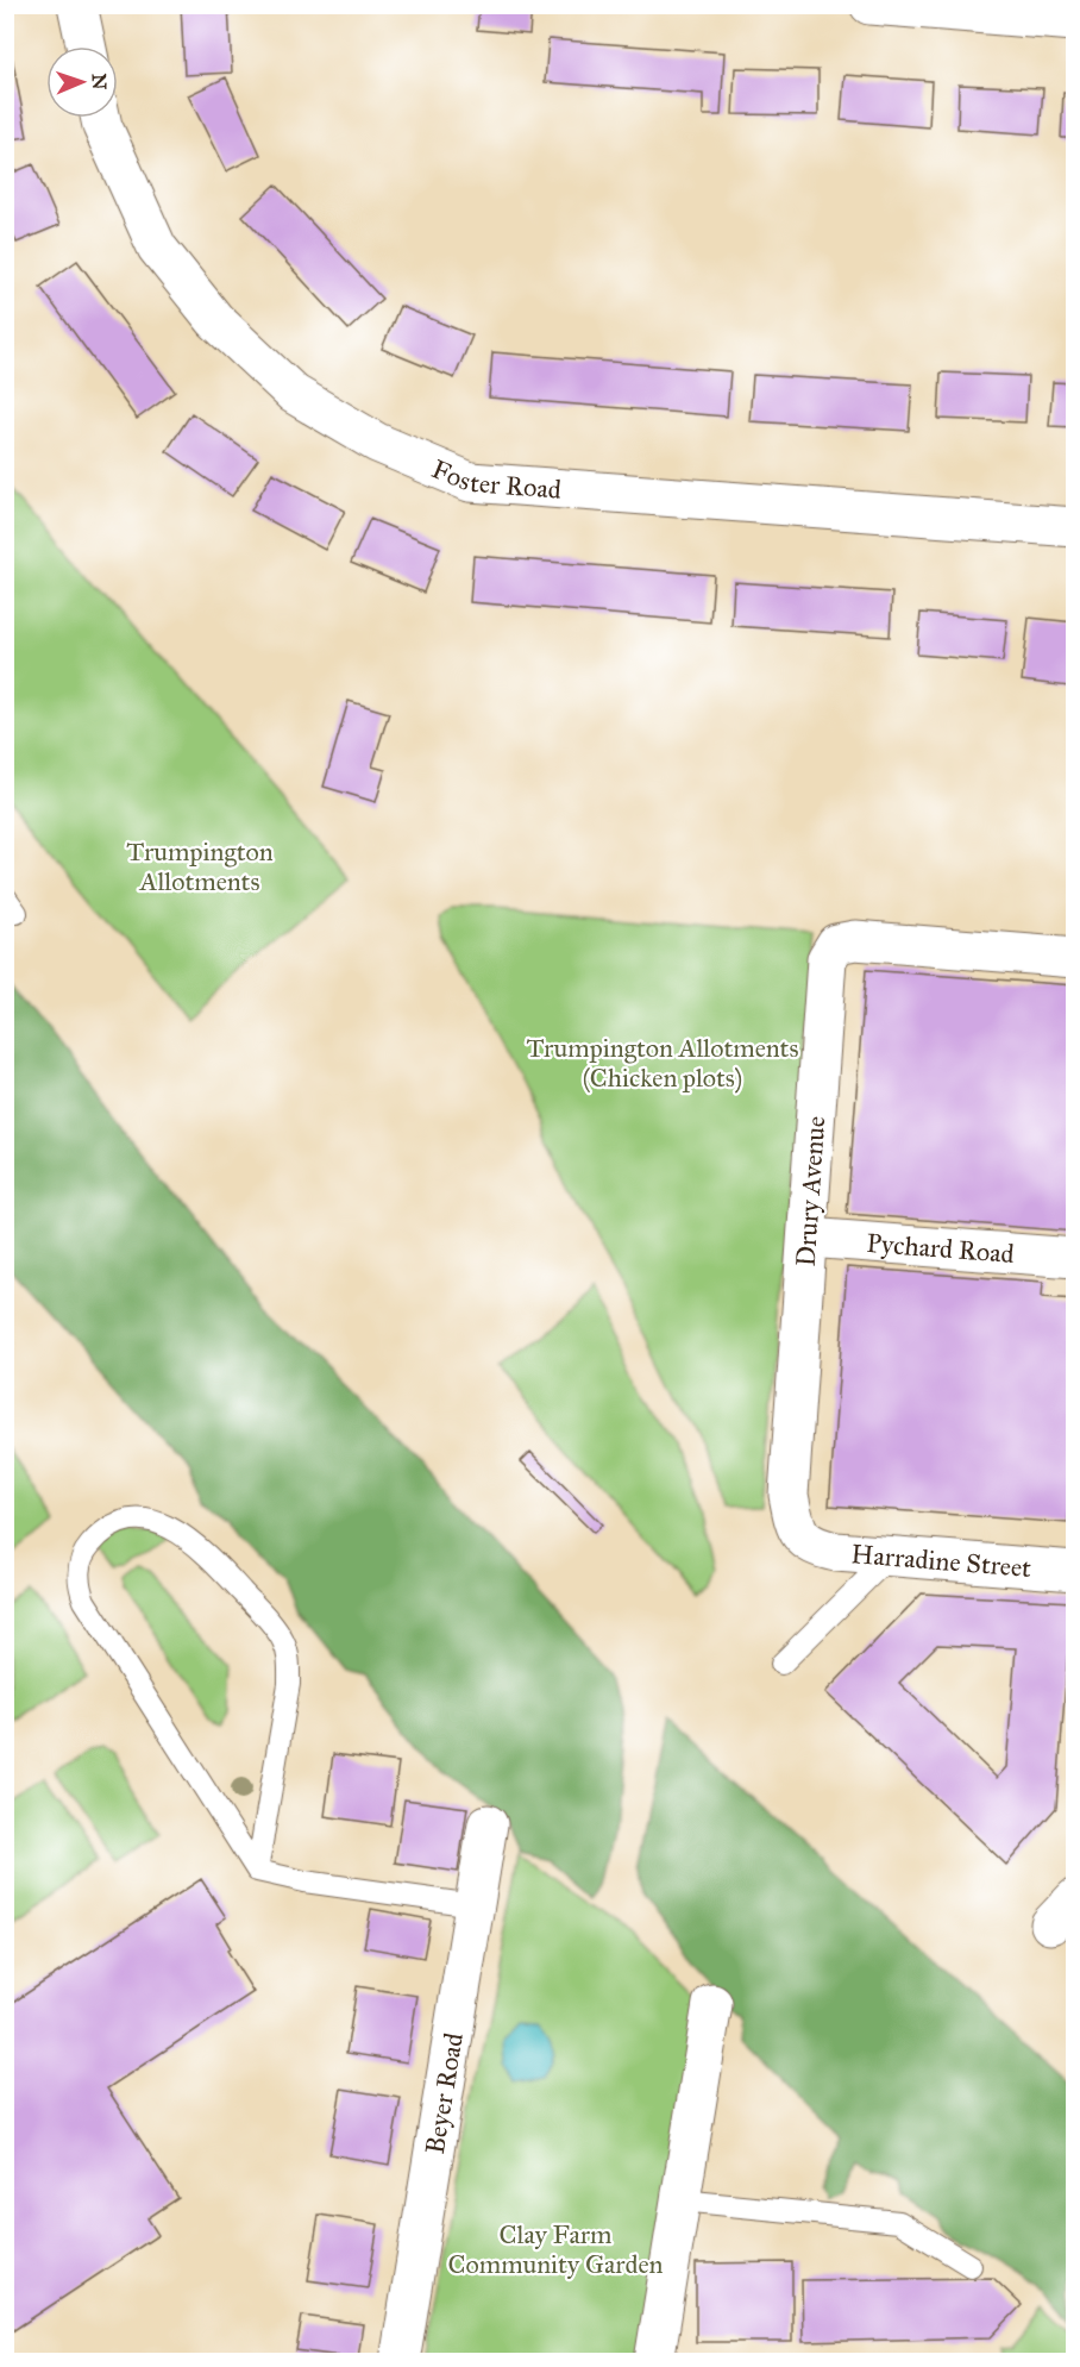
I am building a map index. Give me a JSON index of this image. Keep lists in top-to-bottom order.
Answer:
{
  "streets": {
    "street": [
      "Foster Road",
      "Drury Avenue",
      "Pychard Road",
      "Harradine Street",
      "Beyer Road"
    ]
  },
  "crossings": [
    ["Drury Avenue", "Pychard Road"],
    ["Drury Avenue", "Harradine Street"]
  ],
  "parks": ["Trumpington Allotments", "Trumpington Allotments (Chicken plots)", "Clay Farm Community Garden"],
  "north": "right"
}
